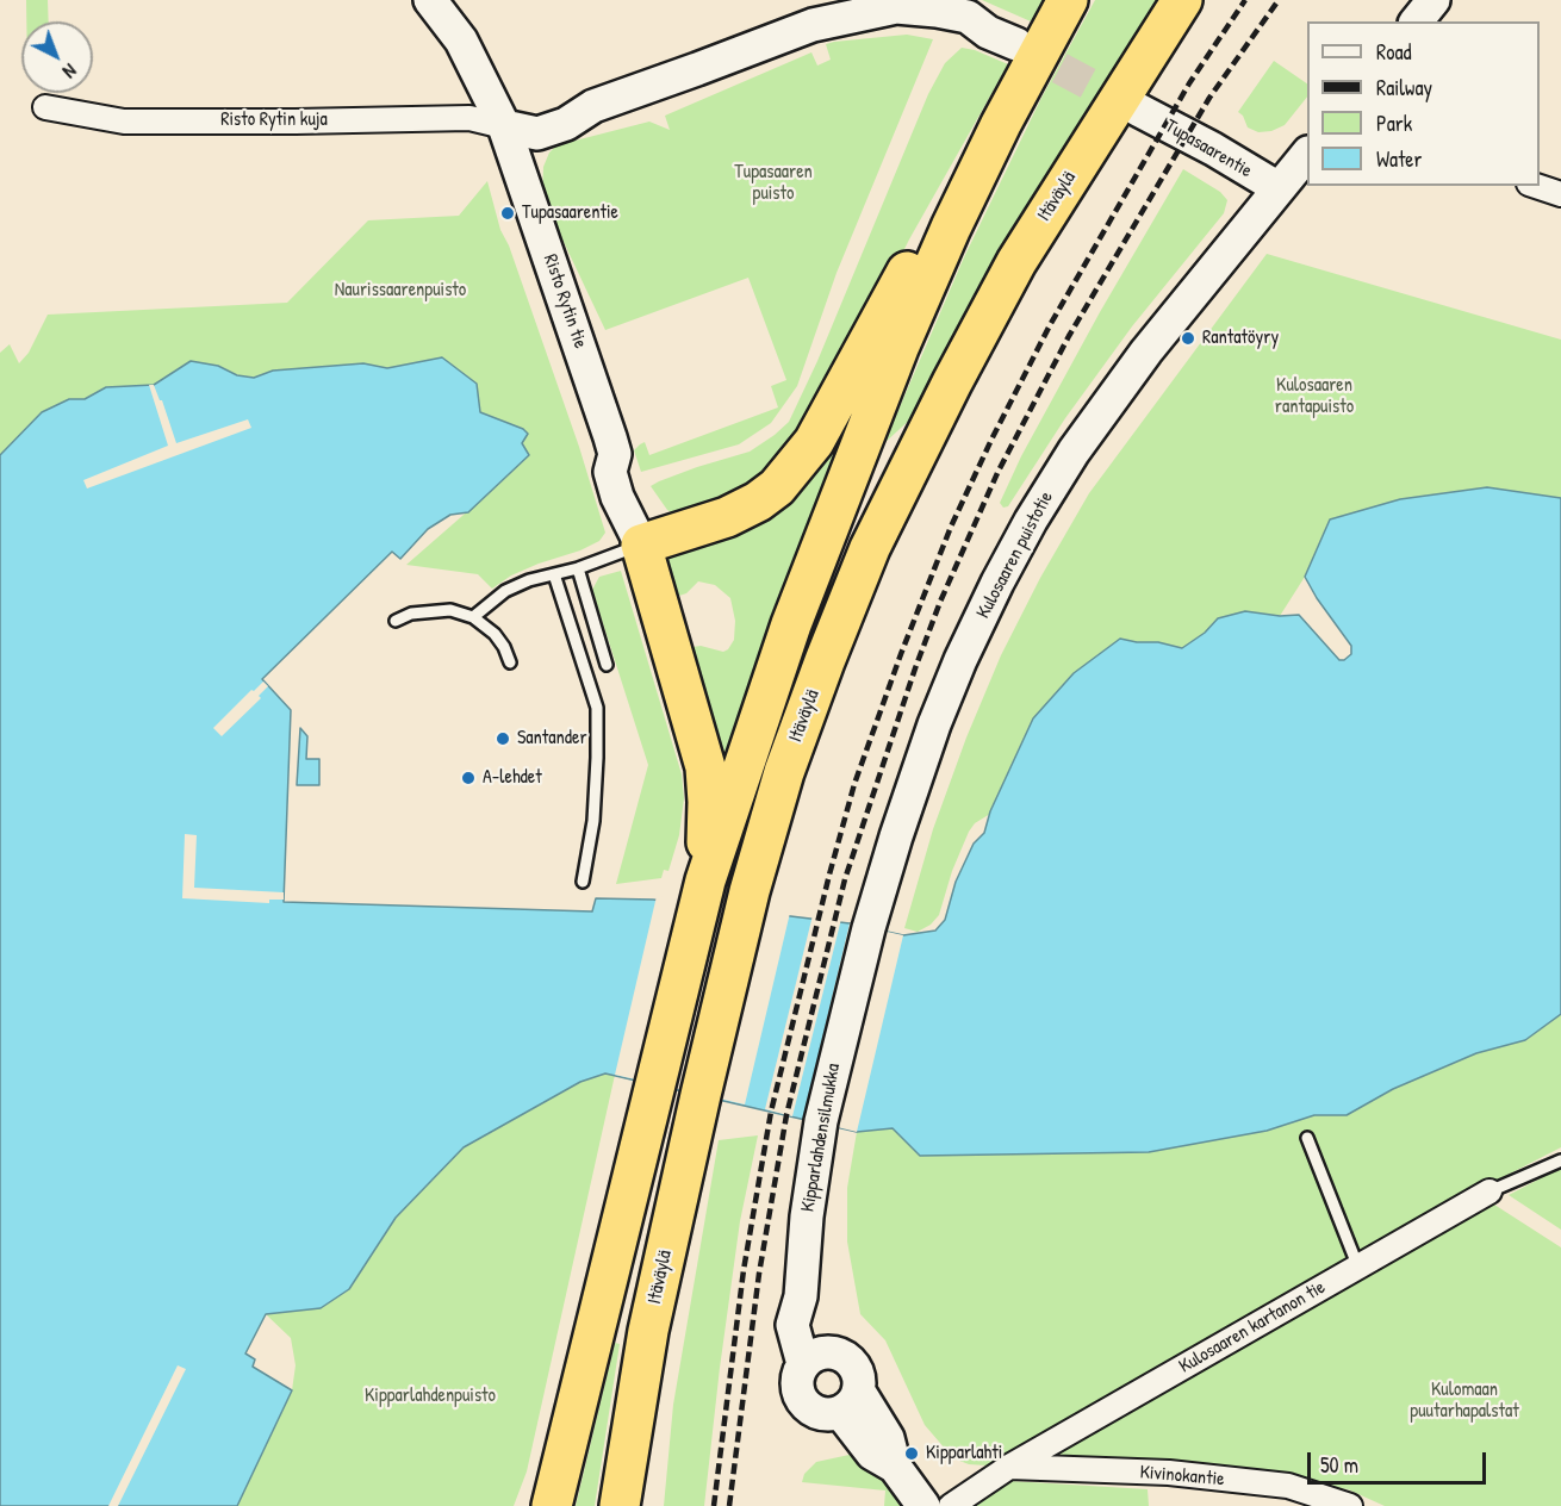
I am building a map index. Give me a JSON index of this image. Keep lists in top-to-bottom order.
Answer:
{
  "streets": {
    "highway": ["Itäväylä"],
    "main road": [
      "Tupasaarentie",
      "Risto Rytin tie",
      "Kulosaaren puistotie",
      "Kipparlahdensilmukka"
    ],
    "street": ["Risto Rytin kuja", "Kulosaaren kartanon tie", "Kivinokantie"]
  },
  "crossings": [
    ["Risto Rytin kuja", "Risto Rytin tie"],
    ["Tupasaarentie", "Kulosaaren puistotie"],
    ["Kulosaaren puistotie", "Kipparlahdensilmukka"],
    ["Kulosaaren kartanon tie", "Kivinokantie"]
  ],
  "parks": [
    "Tupasaaren puisto",
    "Naurissaarenpuisto",
    "Kulosaaren rantapuisto",
    "Kulomaan puutarhapalstat",
    "Kipparlahdenpuisto"
  ],
  "places": [
    "Tupasaarentie",
    "Rantatöyry",
    "Santander",
    "A-lehdet",
    "Kipparlahti"
  ],
  "legend": [
    "Road",
    "Railway",
    "Park",
    "Water"
  ],
  "scale_bar": "50 m",
  "north": "bottom right"
}
